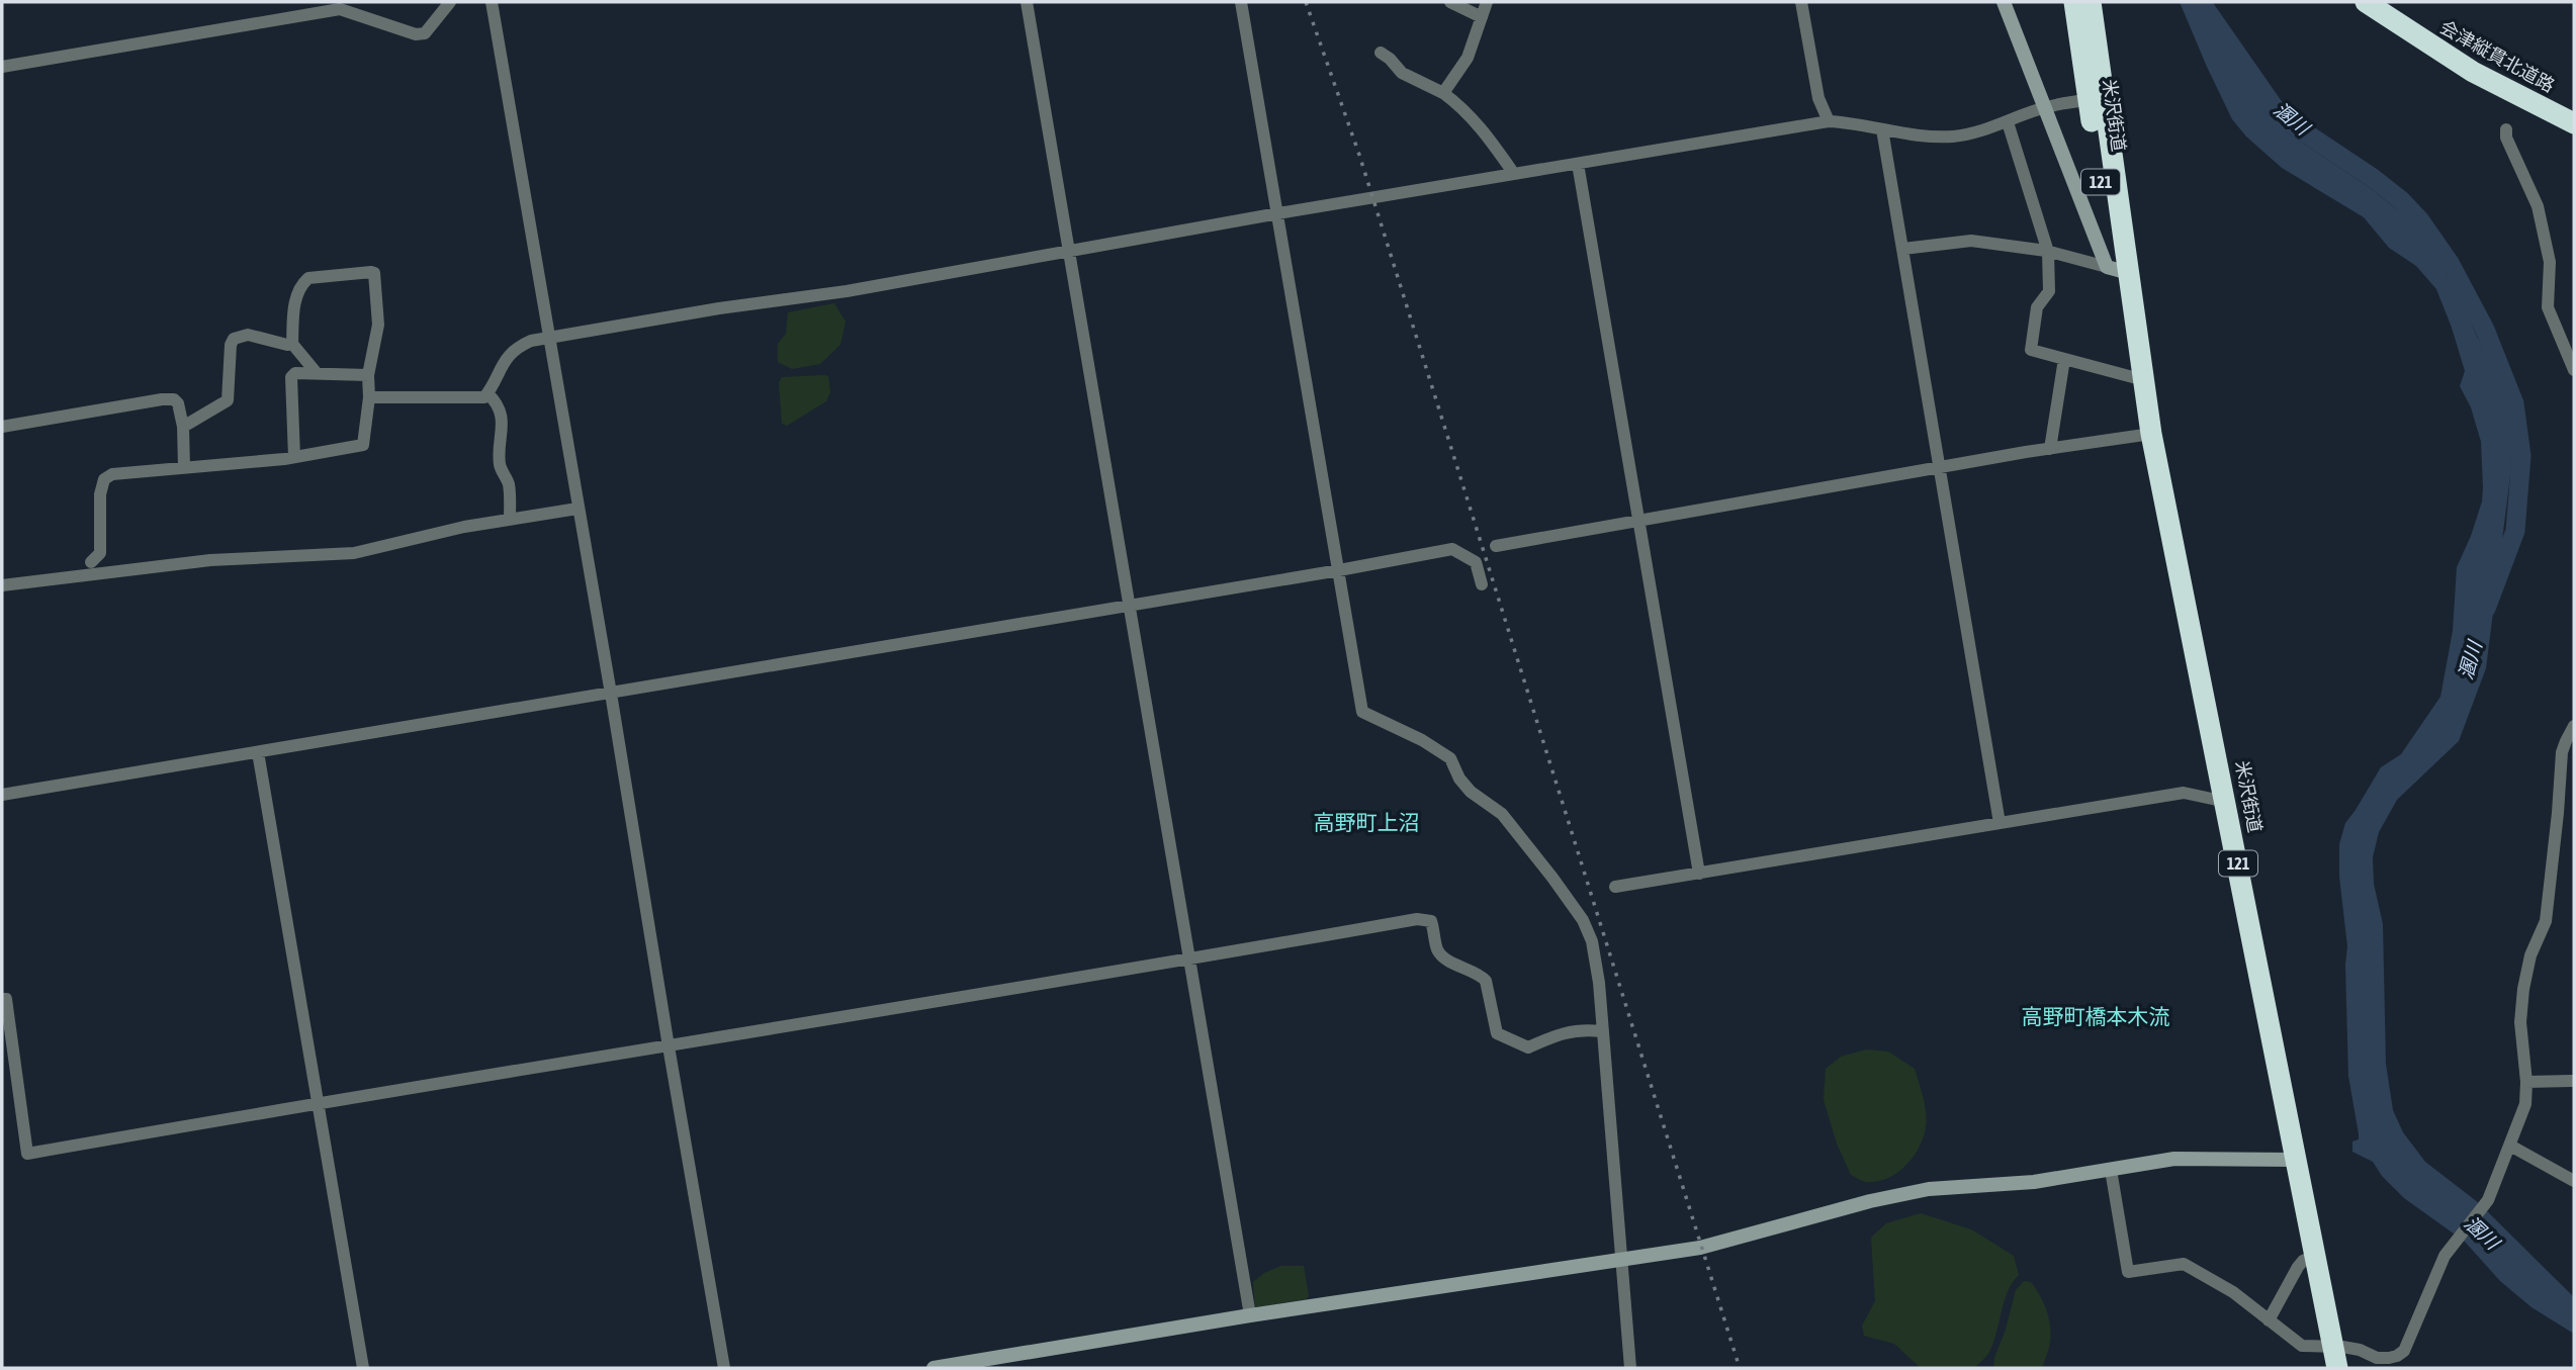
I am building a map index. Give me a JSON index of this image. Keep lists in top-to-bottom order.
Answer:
{
  "streets": {
    "highway": ["会津縦貫北道路", "米沢街道", "121"]
  },
  "districts": ["高野町上沼", "高野町橋本木流"],
  "water": ["溷川"]
}
